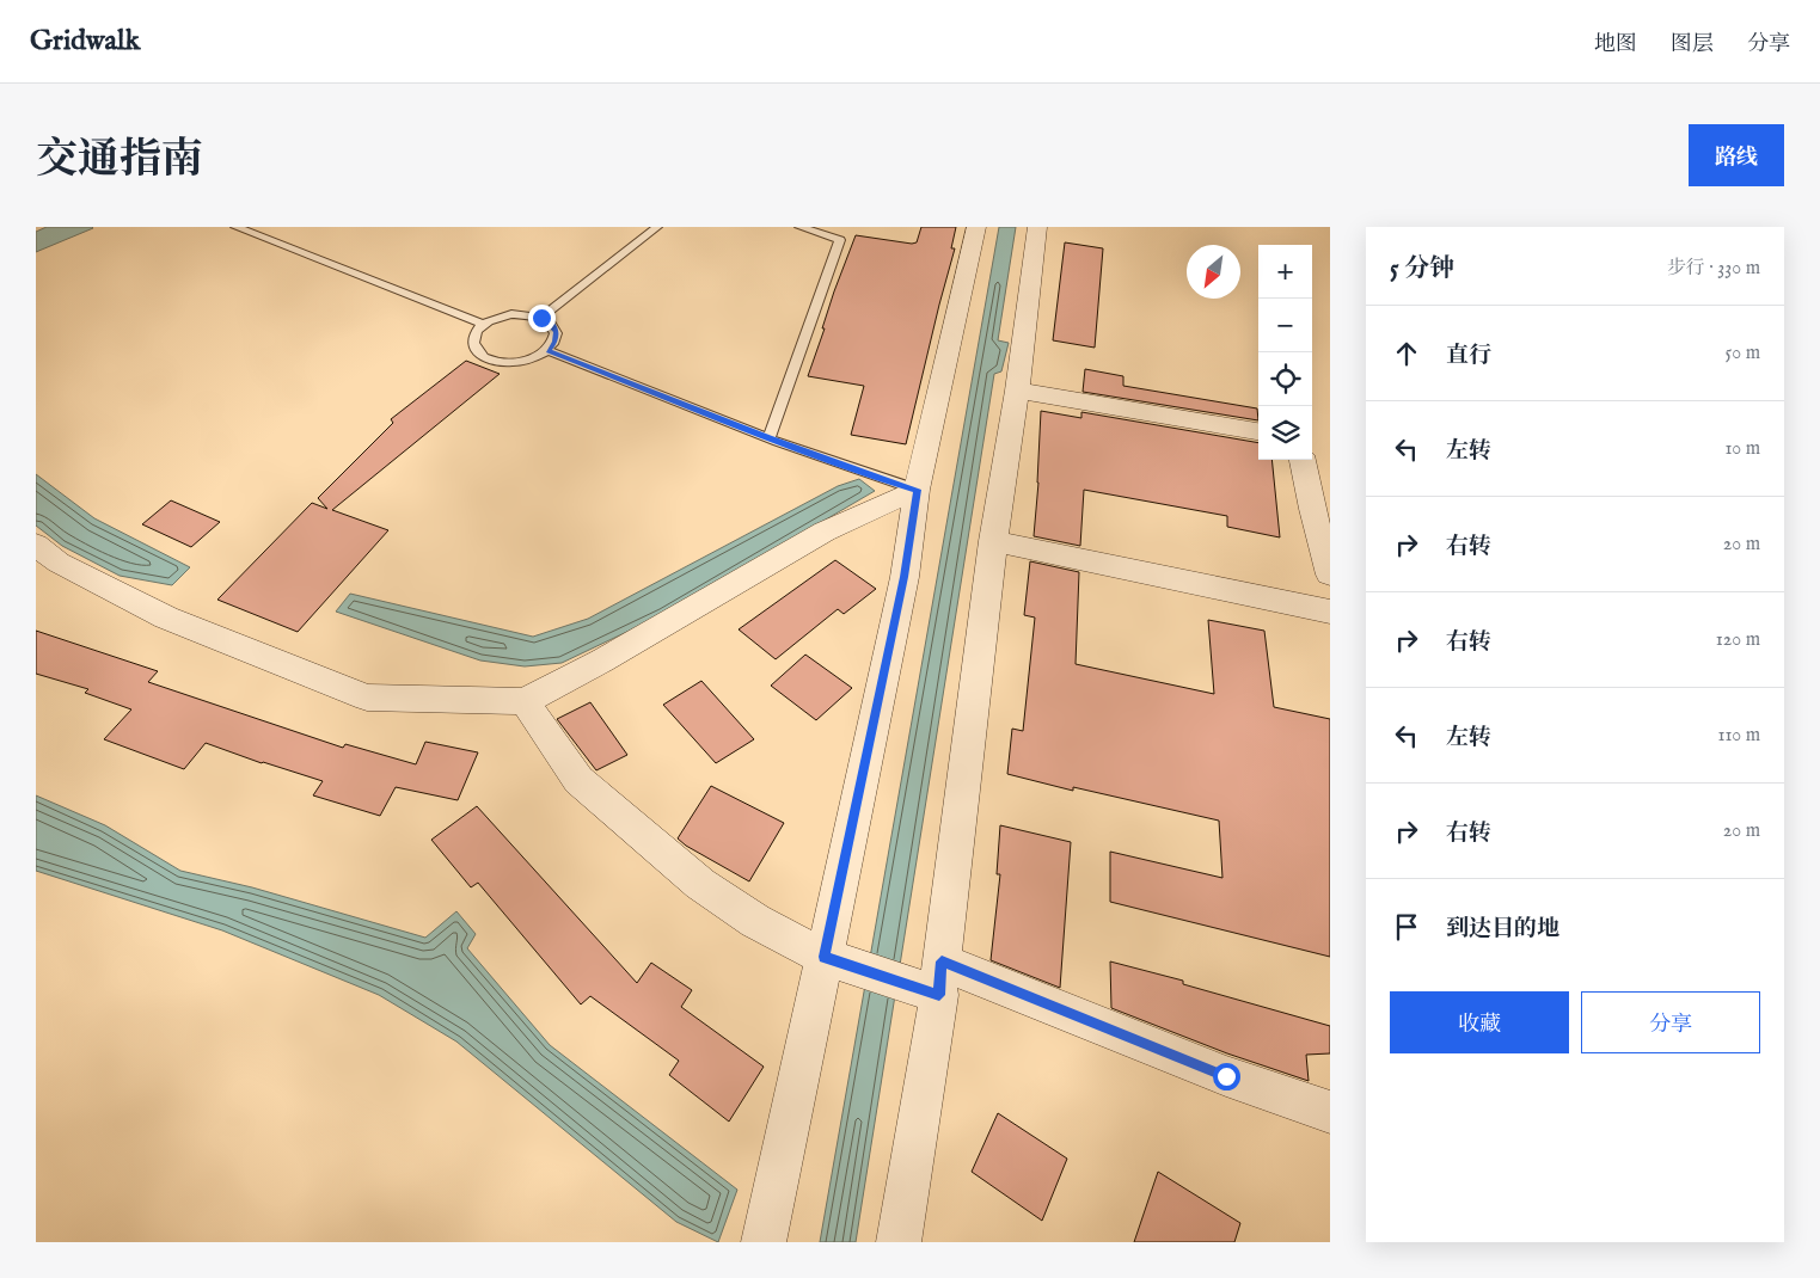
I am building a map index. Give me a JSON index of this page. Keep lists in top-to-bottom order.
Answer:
{
  "north": "bottom left",
  "page": {
    "header": "Gridwalk",
    "nav": ["地图", "图层", "分享"],
    "title": "交通指南",
    "buttons": [
      "路线",
      ["收藏", "分享"]
    ],
    "heading": ["5 分钟", "步行 · 330 m"],
    "map_buttons": ["+", "−"],
    "list": [
      ["直行", "50 m"],
      ["左转", "10 m"],
      ["右转", "20 m"],
      ["右转", "120 m"],
      ["左转", "110 m"],
      ["右转", "20 m"],
      "到达目的地"
    ]
  }
}
